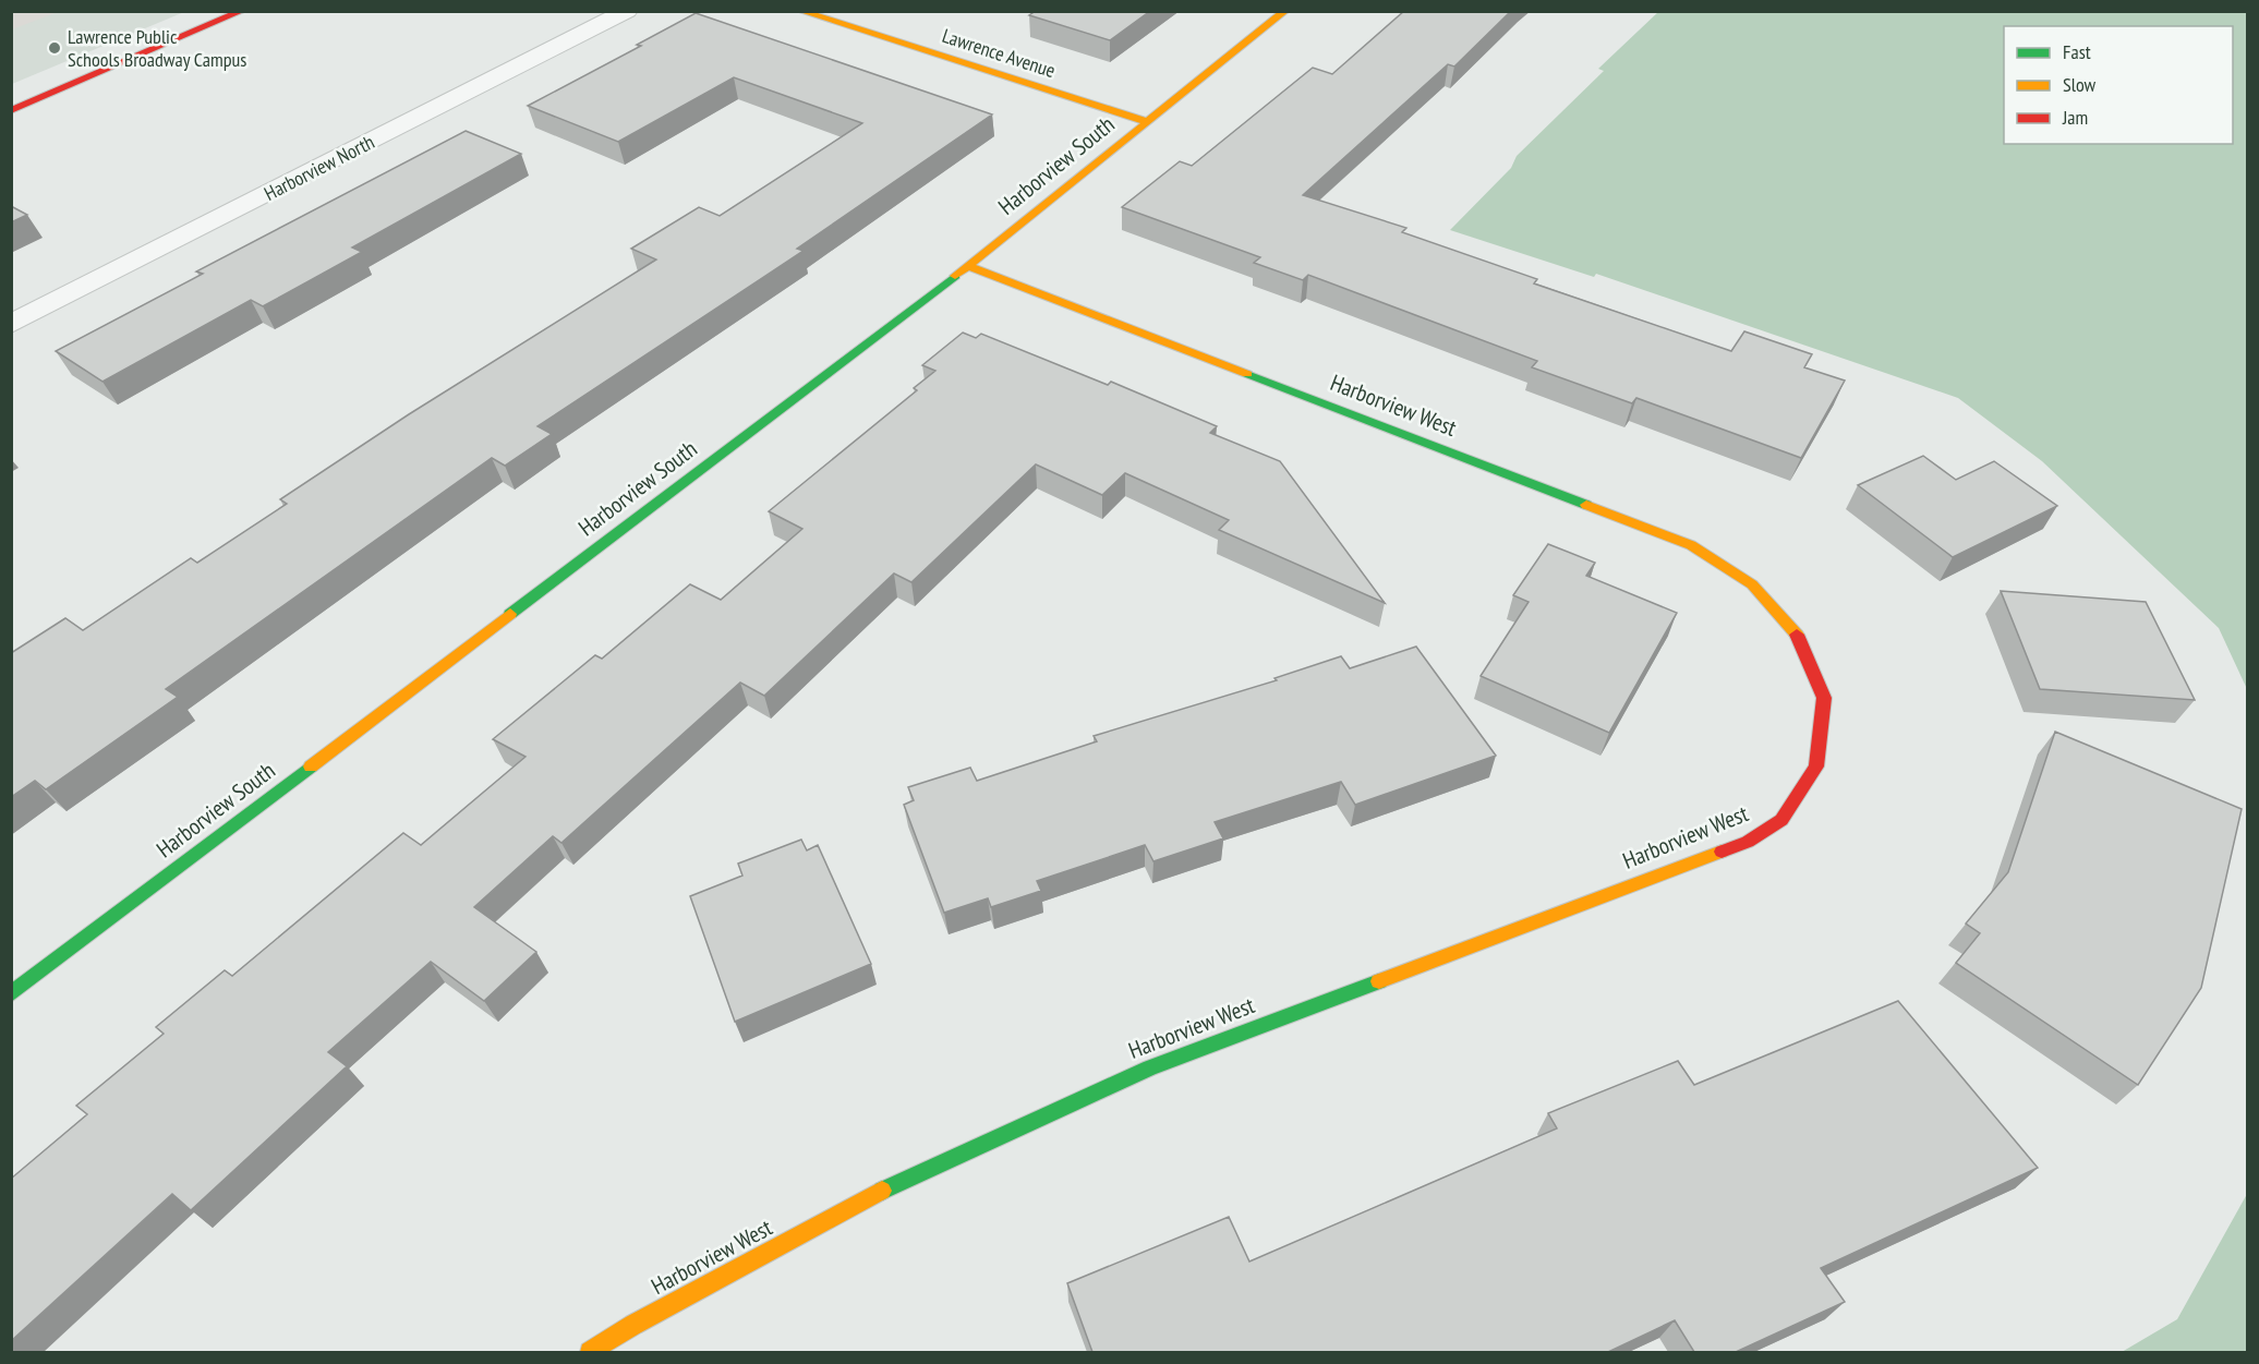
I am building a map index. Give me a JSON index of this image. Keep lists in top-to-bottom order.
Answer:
{
  "streets": {
    "street": [
      "Lawrence Avenue",
      "Harborview South",
      "Harborview North",
      "Harborview West"
    ]
  },
  "crossings": [
    ["Lawrence Avenue", "Harborview South"],
    ["Harborview South", "Harborview West"]
  ],
  "places": ["Lawrence Public Schools Broadway Campus"],
  "legend": ["Fast", "Slow", "Jam"]
}
